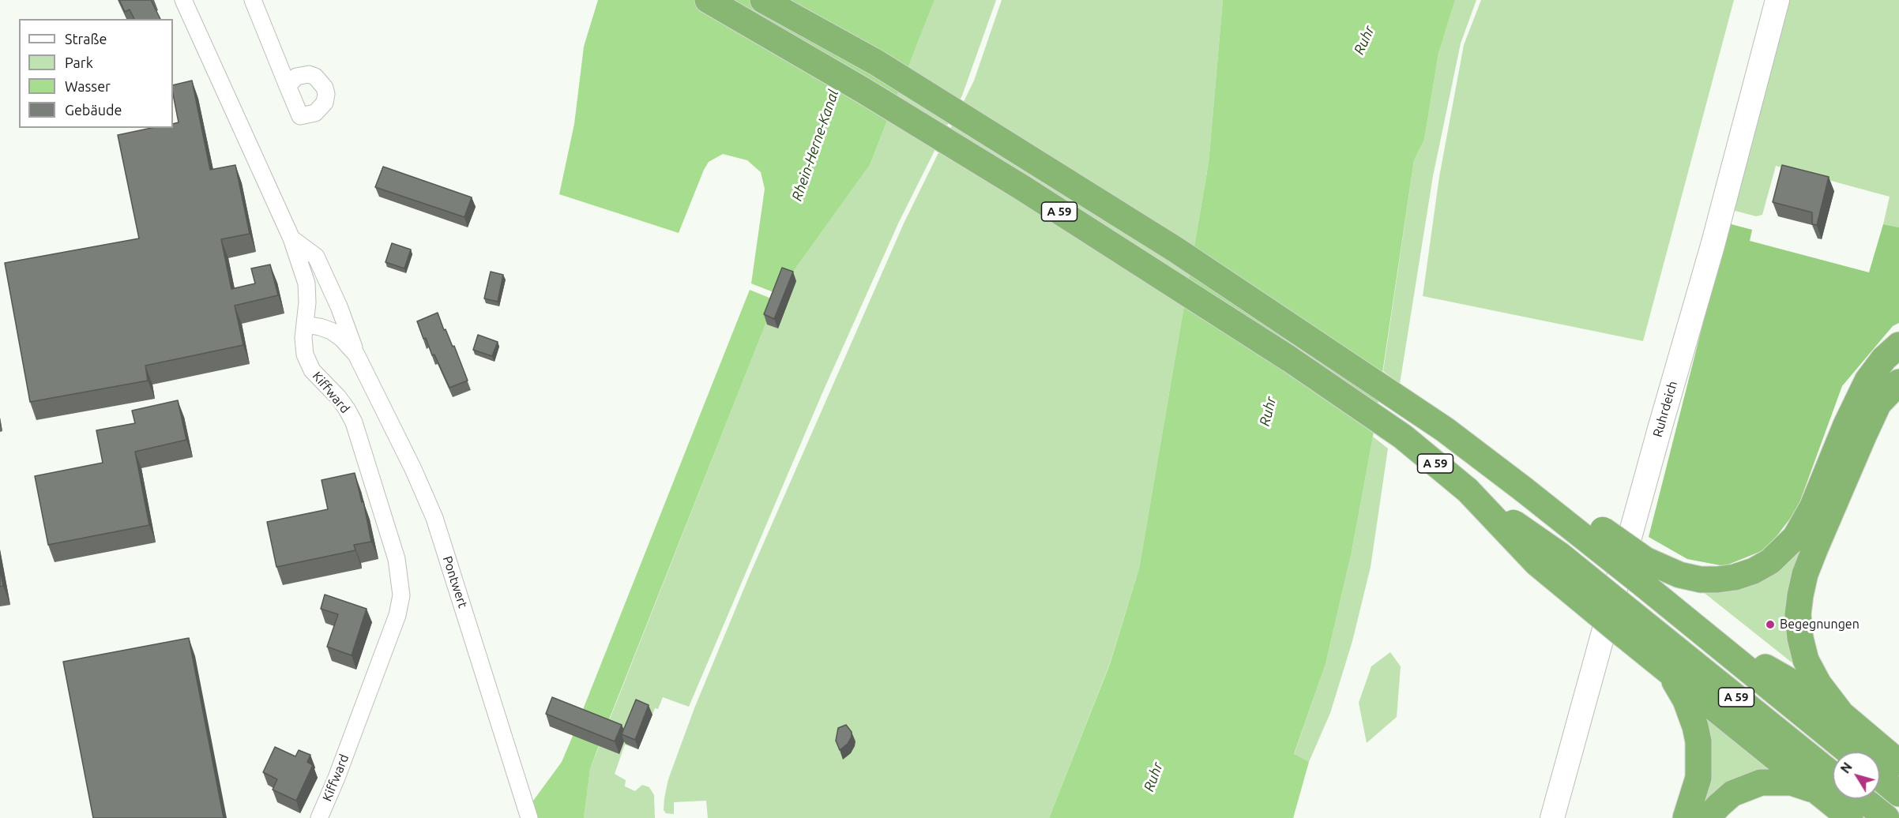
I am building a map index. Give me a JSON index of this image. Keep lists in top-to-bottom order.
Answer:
{
  "streets": {
    "highway": ["A 59"],
    "main road": ["Ruhrdeich"],
    "street": ["Kiffward", "Pontwert"]
  },
  "crossings": [
    ["Kiffward", "Pontwert"]
  ],
  "water": ["Ruhr", "Rhein-Herne-Kanal"],
  "places": ["Begegnungen"],
  "legend": [
    "Straße",
    "Park",
    "Wasser",
    "Gebäude"
  ],
  "north": "top left"
}
